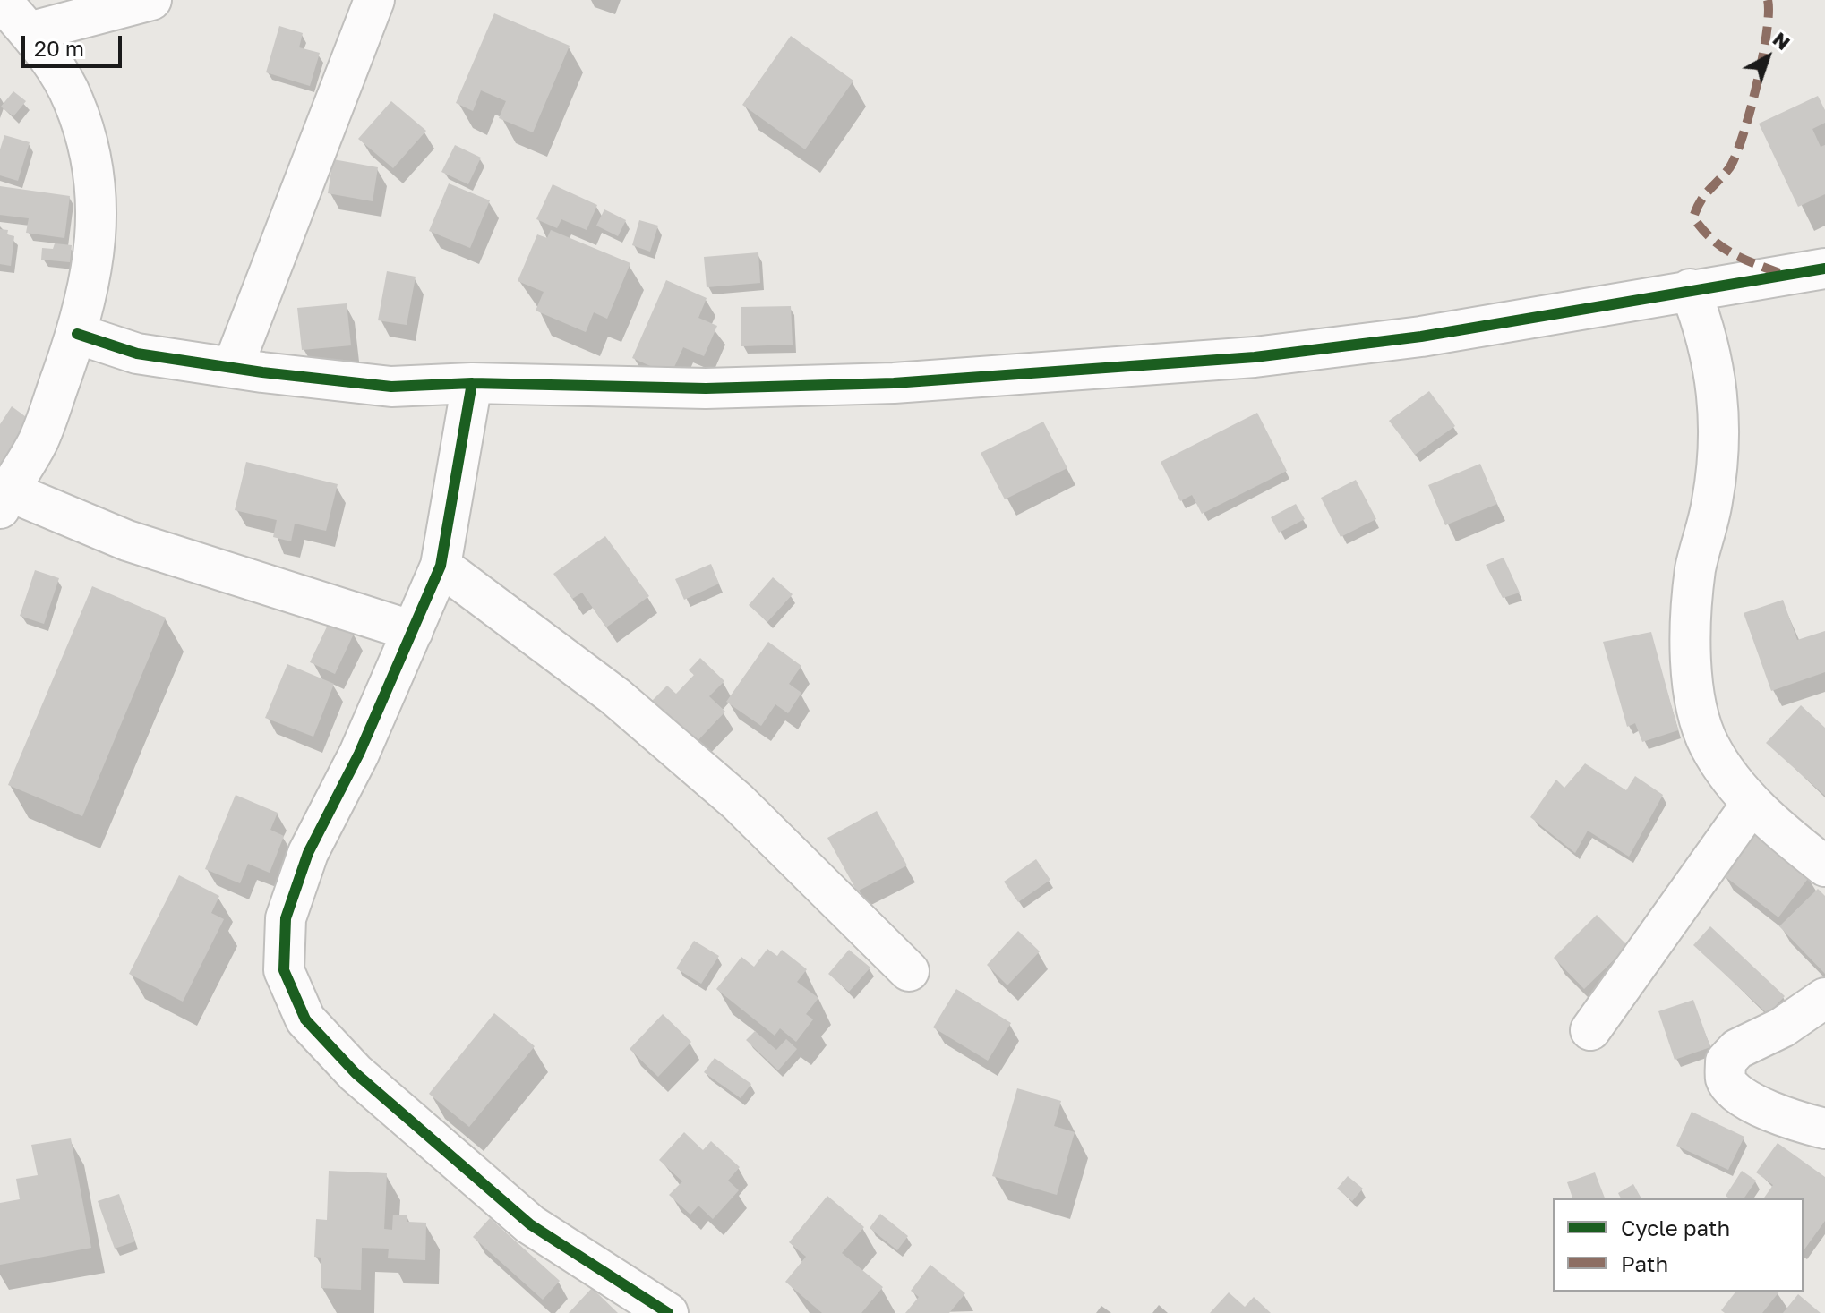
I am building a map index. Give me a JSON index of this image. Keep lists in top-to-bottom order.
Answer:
{
  "legend": ["Cycle path", "Path"],
  "scale_bar": "20 m",
  "north": "top right"
}
